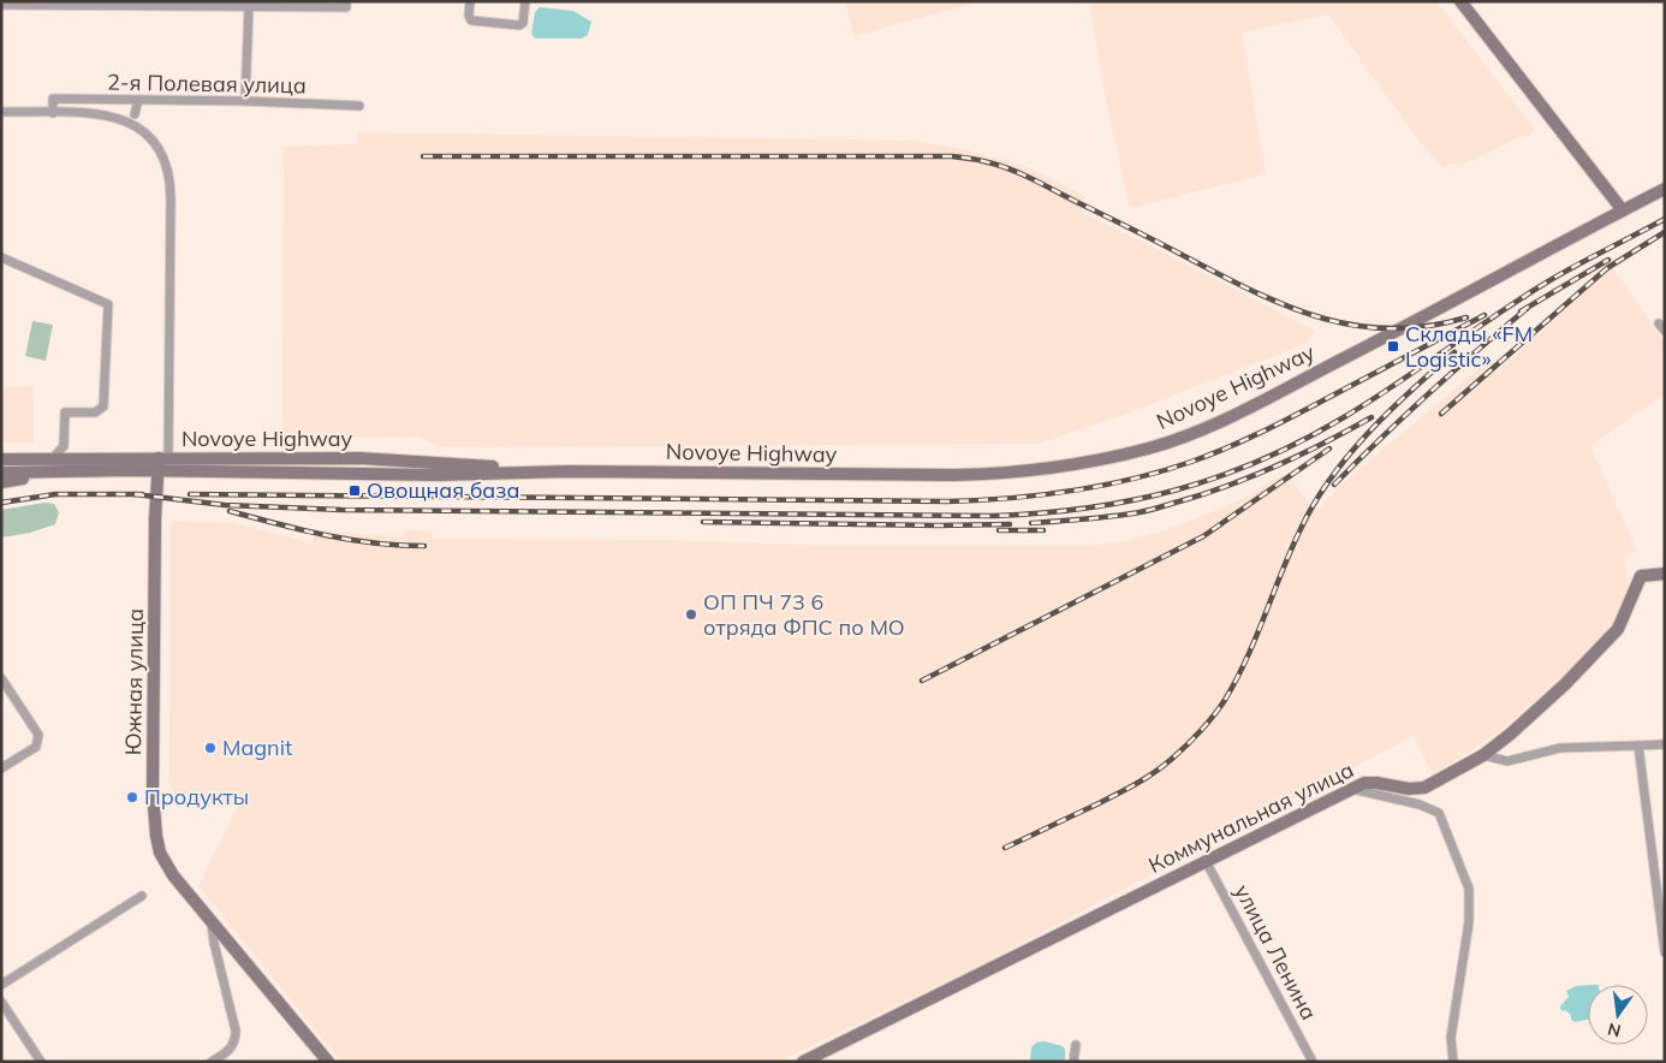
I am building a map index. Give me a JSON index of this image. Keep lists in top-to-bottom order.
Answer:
{
  "streets": {
    "street": [
      "2-я Полевая улица",
      "Novoye Highway",
      "Южная улица",
      "Коммунальная улица",
      "улица Ленина"
    ]
  },
  "crossings": [
    ["Novoye Highway", "Южная улица"],
    ["Коммунальная улица", "улица Ленина"]
  ],
  "places": {
    "transit": ["Склады «FM Logistic»", "Овощная база"],
    "other": ["ОП ПЧ 73 6 отряда ФПС по МО", "Magnit", "Продукты"]
  },
  "north": "bottom"
}
